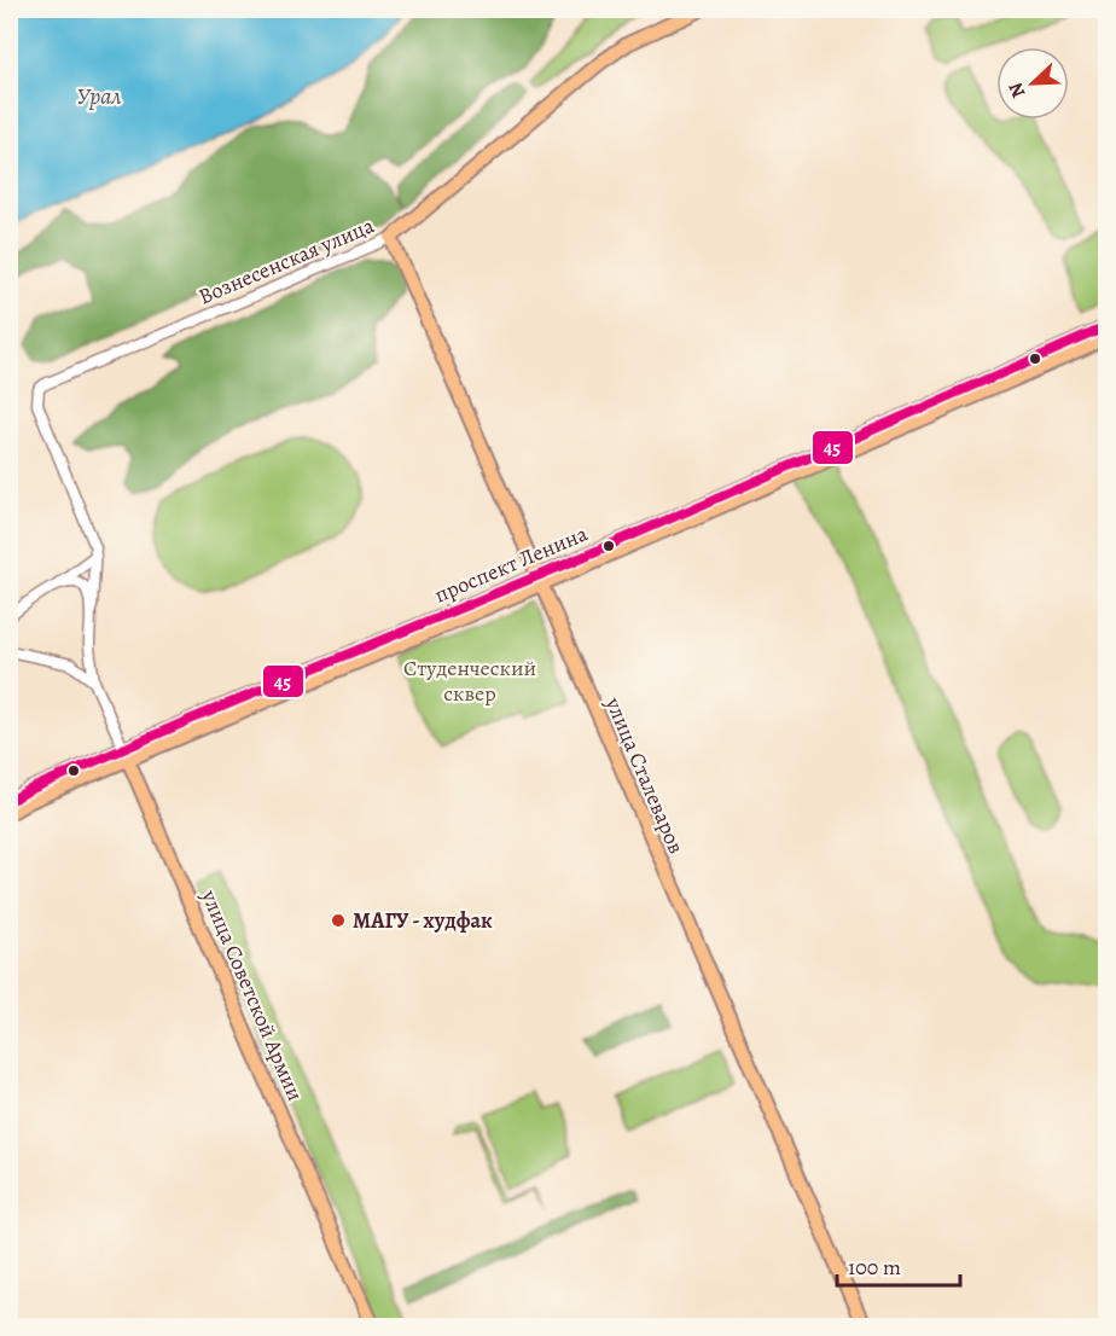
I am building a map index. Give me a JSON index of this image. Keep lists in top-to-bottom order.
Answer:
{
  "streets": {
    "main road": [
      "Вознесенская улица",
      "проспект Ленина",
      "улица Сталеваров",
      "улица Советской Армии"
    ]
  },
  "crossings": [
    ["Вознесенская улица", "улица Сталеваров"],
    ["проспект Ленина", "улица Сталеваров"],
    ["проспект Ленина", "улица Советской Армии"]
  ],
  "water": ["Урал"],
  "parks": ["Студенческий сквер"],
  "places": ["МАГУ - худфак"],
  "lines": ["transit line 45"],
  "scale_bar": "100 m",
  "north": "bottom left"
}
